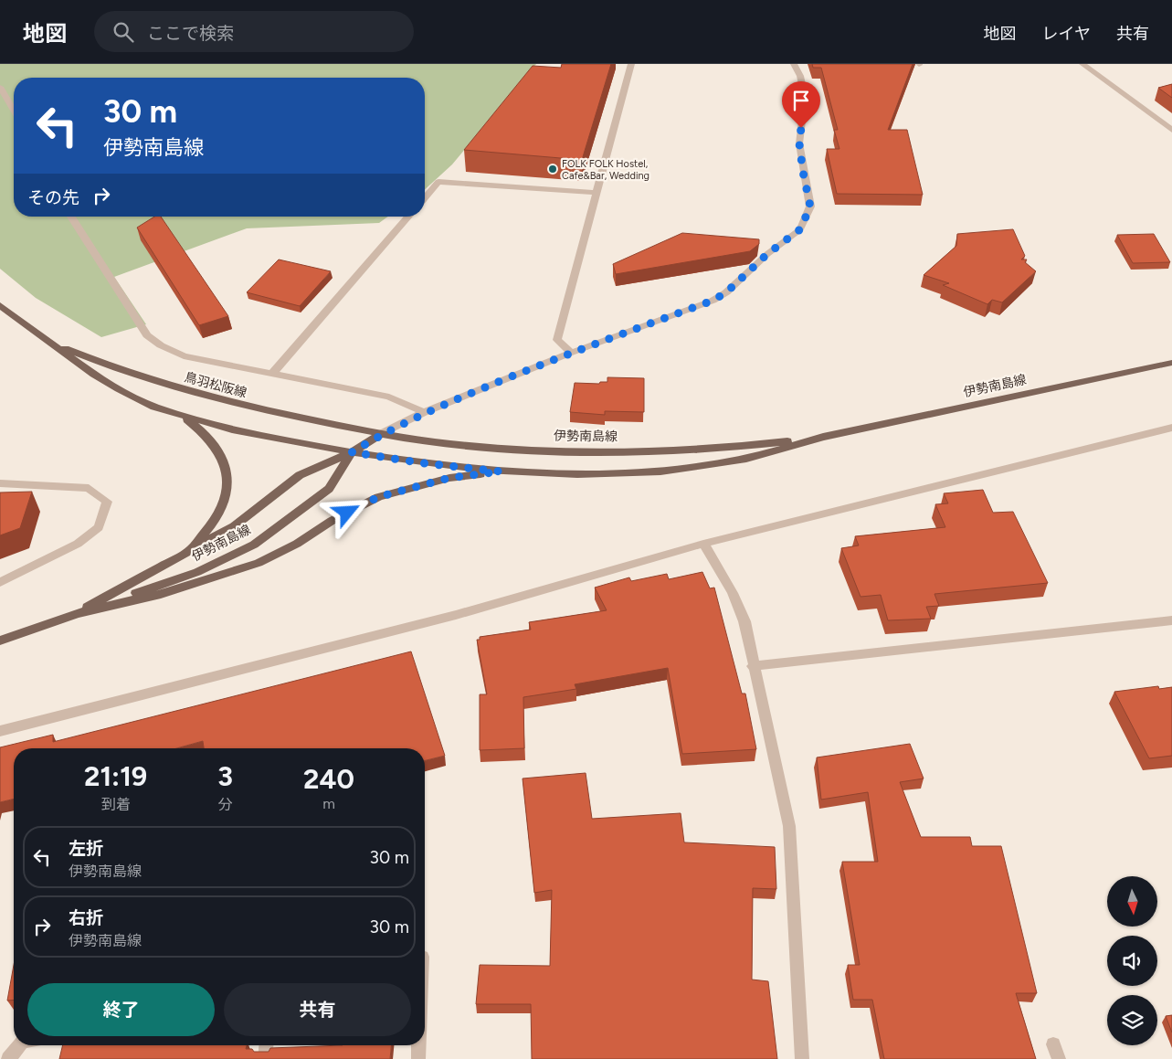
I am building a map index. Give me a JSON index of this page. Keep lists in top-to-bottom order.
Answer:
{
  "streets": {
    "main road": ["鳥羽松阪線", "伊勢南島線"]
  },
  "crossings": [
    ["鳥羽松阪線", "伊勢南島線"]
  ],
  "places": ["FOLK FOLK Hostel, Cafe&Bar, Wedding"],
  "north": "bottom",
  "page": {
    "header": "地図",
    "search": "ここで検索",
    "nav": ["地図", "レイヤ", "共有"],
    "turn": ["30 m", "伊勢南島線"],
    "then": "その先",
    "eta": [
      "21:19",
      "到着",
      "3",
      "分",
      "240",
      "m"
    ],
    "list": [
      {
        "name": "左折",
        "note": "伊勢南島線",
        "value": "30 m"
      },
      {
        "name": "右折",
        "note": "伊勢南島線",
        "value": "30 m"
      }
    ],
    "buttons": ["終了", "共有"]
  }
}
